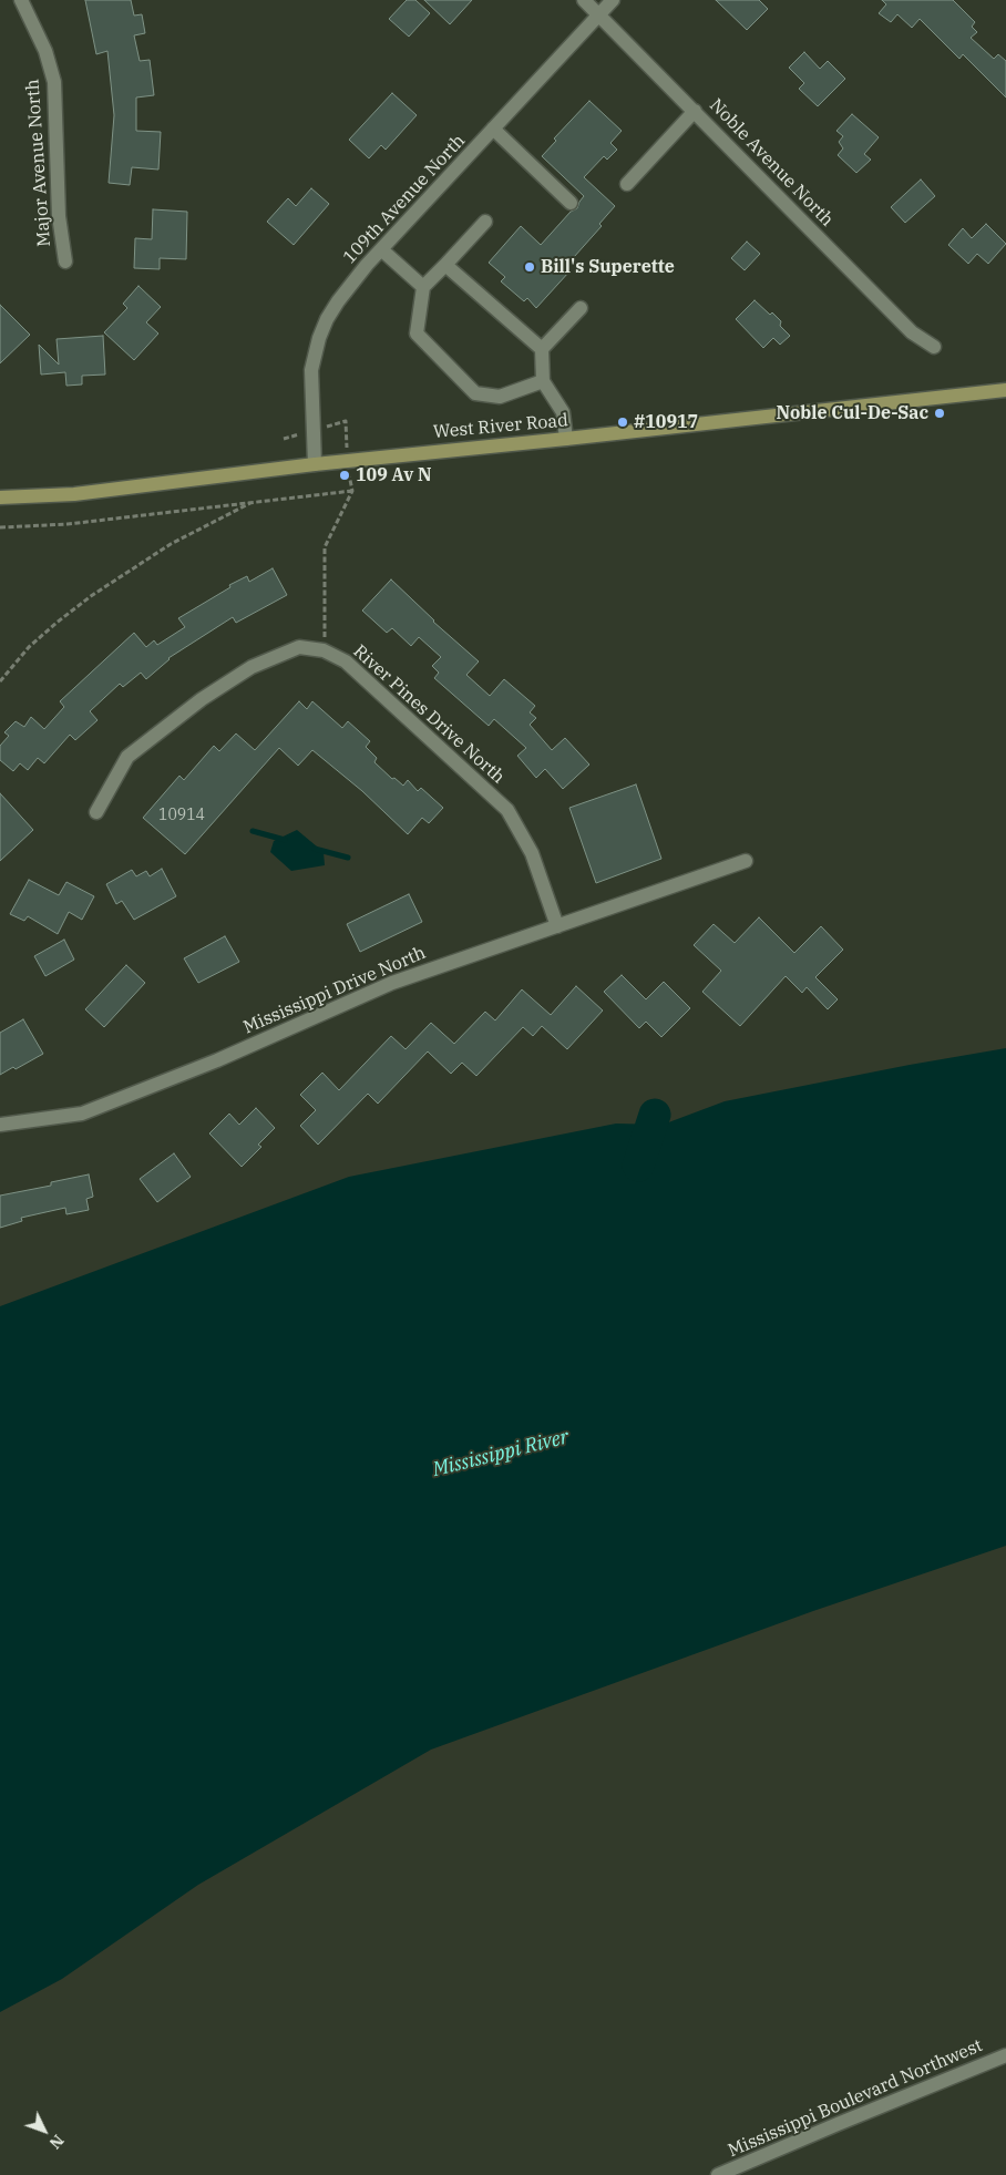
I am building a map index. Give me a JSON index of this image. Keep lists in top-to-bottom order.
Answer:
{
  "streets": {
    "main road": ["West River Road"],
    "street": [
      "Major Avenue North",
      "Noble Avenue North",
      "109th Avenue North",
      "River Pines Drive North",
      "Mississippi Drive North",
      "Mississippi Boulevard Northwest"
    ]
  },
  "crossings": [
    ["Noble Avenue North", "109th Avenue North"],
    ["109th Avenue North", "West River Road"],
    ["River Pines Drive North", "Mississippi Drive North"]
  ],
  "water": ["Mississippi River"],
  "places": [
    "Bill's Superette",
    "Noble Cul-De-Sac",
    "#10917",
    "109 Av N"
  ],
  "house_numbers": ["10914"],
  "north": "bottom right"
}
